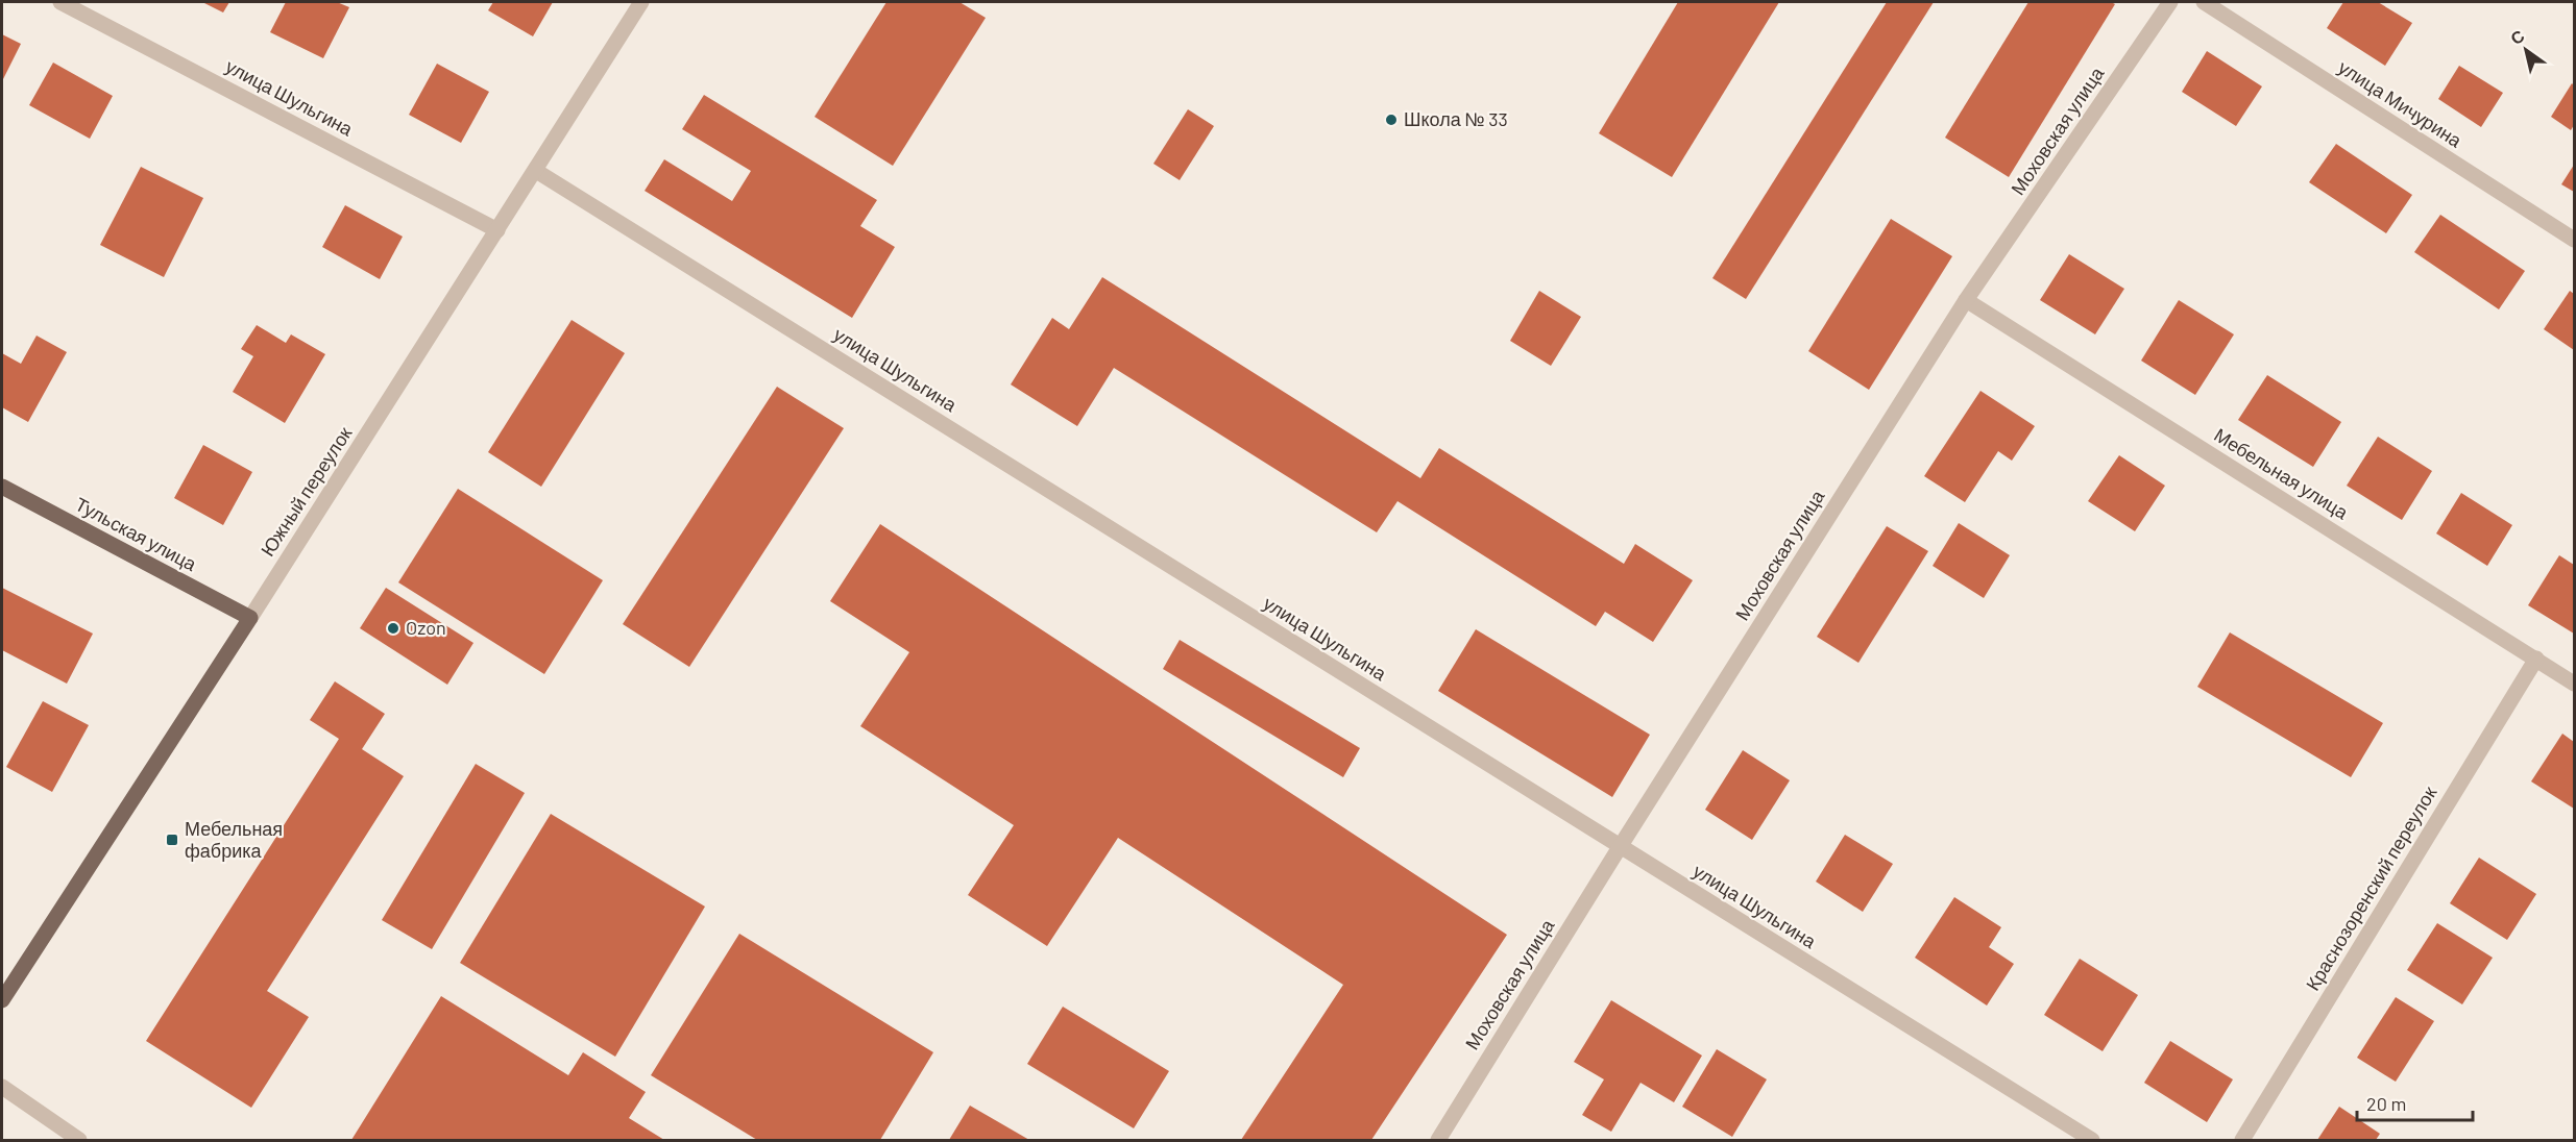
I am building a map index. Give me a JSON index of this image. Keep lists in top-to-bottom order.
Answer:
{
  "streets": {
    "main road": ["Южный переулок", "Тульская улица"],
    "street": [
      "улица Шульгина",
      "улица Мичурина",
      "Моховская улица",
      "Мебельная улица",
      "Краснозоренский переулок"
    ]
  },
  "crossings": [
    ["улица Шульгина", "Моховская улица"],
    ["улица Шульгина", "Южный переулок"],
    ["Моховская улица", "Мебельная улица"],
    ["Мебельная улица", "Краснозоренский переулок"],
    ["Южный переулок", "Тульская улица"]
  ],
  "places": {
    "other": ["Школа № 33", "Ozon"],
    "transit": ["Мебельная фабрика"]
  },
  "scale_bar": "20 m",
  "north": "top left"
}
